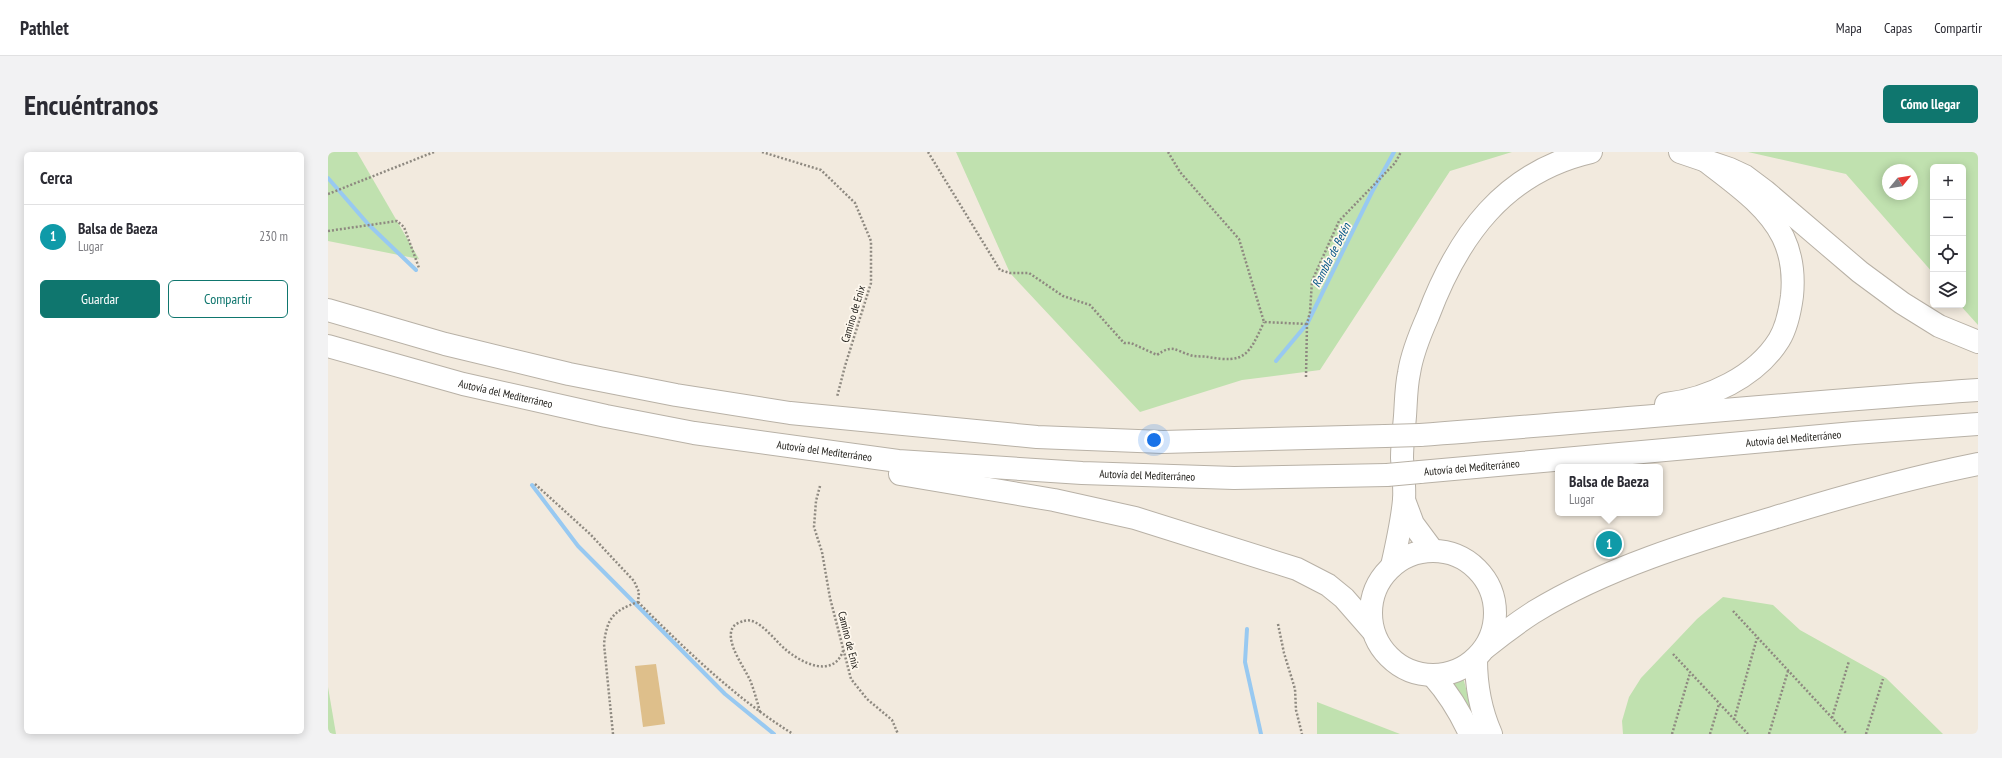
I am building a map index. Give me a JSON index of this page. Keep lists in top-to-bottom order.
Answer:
{
  "streets": {
    "main road": ["Autovía del Mediterráneo"],
    "path": ["Camino de Enix"]
  },
  "water": ["Rambla de Belén"],
  "north": "top right",
  "page": {
    "header": "Pathlet",
    "nav": ["Mapa", "Capas", "Compartir"],
    "buttons": [
      "Cómo llegar",
      ["Guardar", "Compartir"]
    ],
    "title": "Encuéntranos",
    "heading": "Cerca",
    "map_buttons": ["+", "−"],
    "list": [
      {
        "mark": "1",
        "name": "Balsa de Baeza",
        "note": "Lugar",
        "value": "230 m"
      }
    ],
    "popup": ["Balsa de Baeza", "Lugar"],
    "pins": "1"
  }
}
